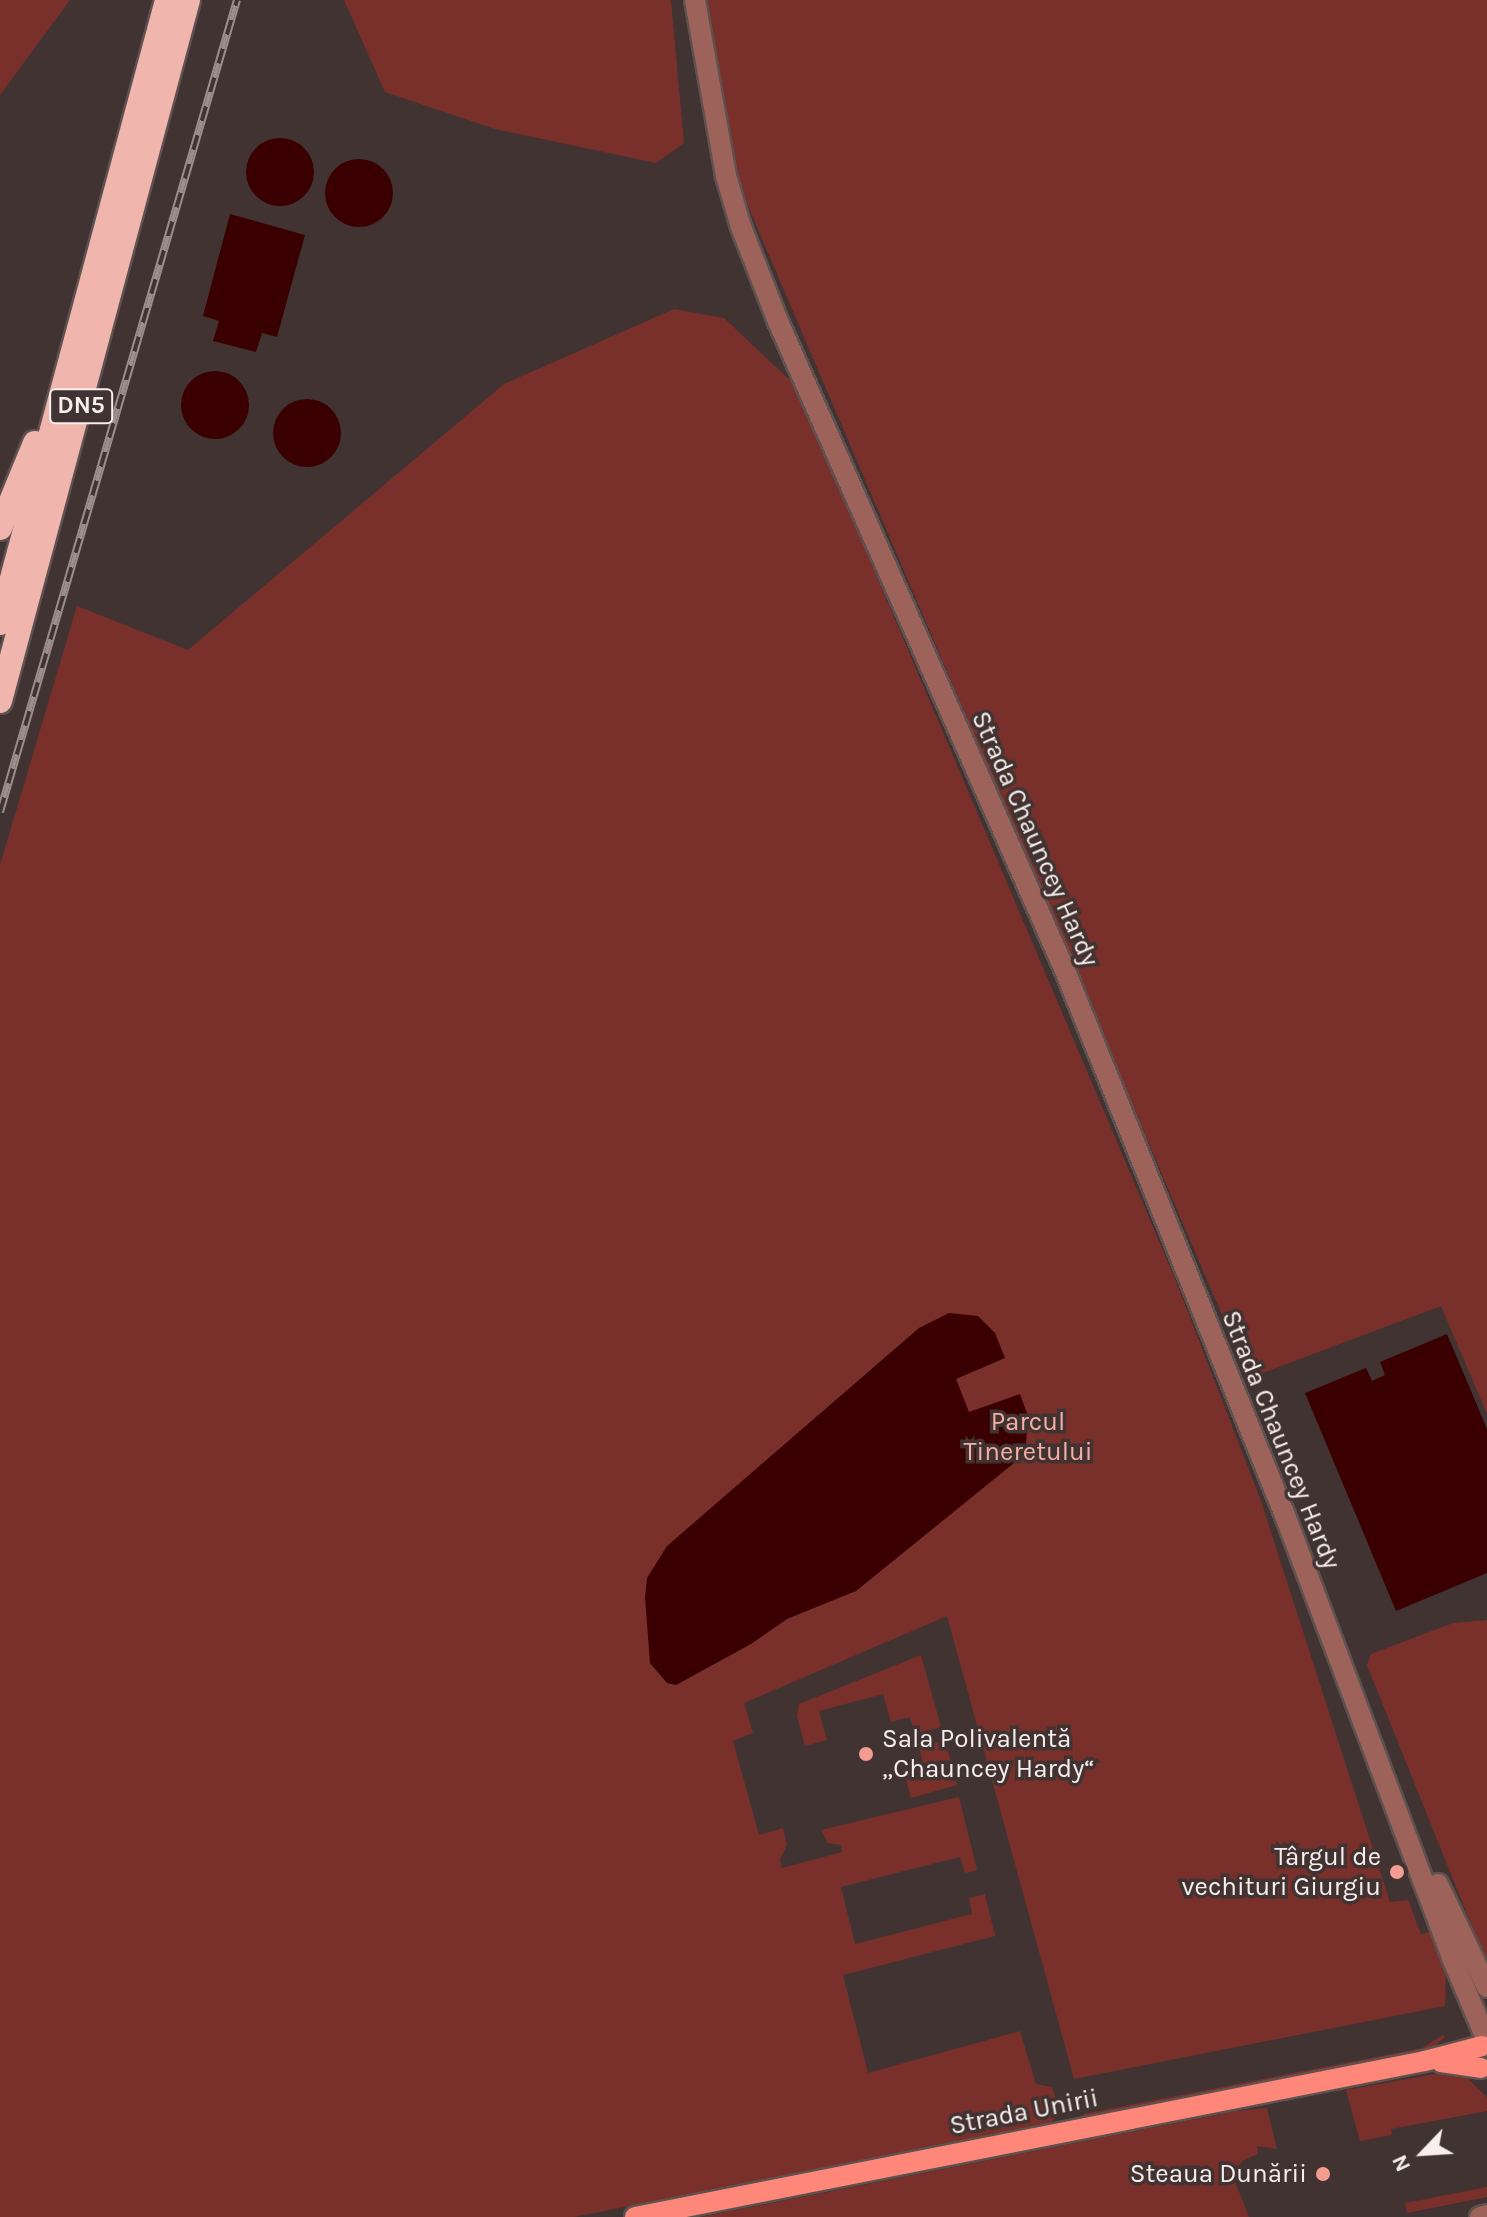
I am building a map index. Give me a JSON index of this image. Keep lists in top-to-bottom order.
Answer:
{
  "streets": {
    "highway": ["DN5"],
    "main road": ["Strada Unirii"],
    "street": ["Strada Chauncey Hardy"]
  },
  "crossings": [
    ["Strada Chauncey Hardy", "Strada Unirii"]
  ],
  "parks": ["Parcul Tineretului"],
  "places": ["Sala Polivalentă „Chauncey Hardy“", "Târgul de vechituri Giurgiu", "Steaua Dunării"],
  "north": "bottom left"
}
